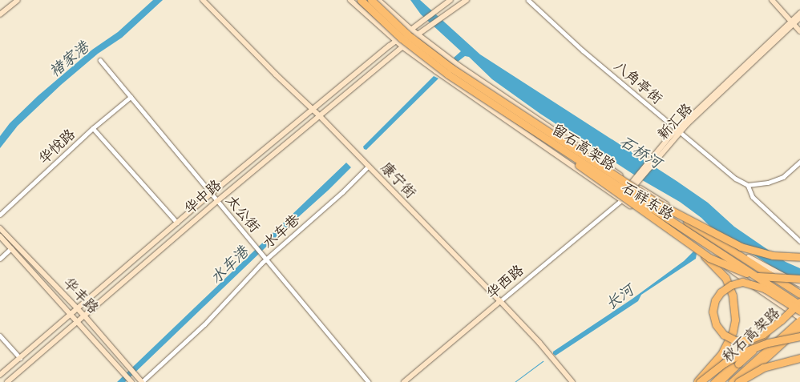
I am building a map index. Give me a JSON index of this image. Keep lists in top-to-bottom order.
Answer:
{
  "streets": {
    "highway": ["留石高架路", "秋石高架路"],
    "main road": [
      "新汇路",
      "康宁街",
      "华中路",
      "石祥东路",
      "华西路",
      "华丰路"
    ],
    "street": [
      "八角亭街",
      "华悦路",
      "太公街",
      "水车巷"
    ]
  },
  "crossings": [
    ["八角亭街", "新汇路"],
    ["新汇路", "石祥东路"],
    ["新汇路", "华西路"],
    ["华悦路", "太公街"],
    ["留石高架路", "秋石高架路"],
    ["康宁街", "华中路"],
    ["康宁街", "水车巷"],
    ["康宁街", "华西路"],
    ["华中路", "石祥东路"],
    ["华中路", "太公街"],
    ["华中路", "华丰路"],
    ["石祥东路", "华西路"],
    ["石祥东路", "秋石高架路"],
    ["太公街", "水车巷"],
    ["水车巷", "华丰路"]
  ],
  "water": [
    "褚家港",
    "石桥河",
    "水车港",
    "长河"
  ]
}
